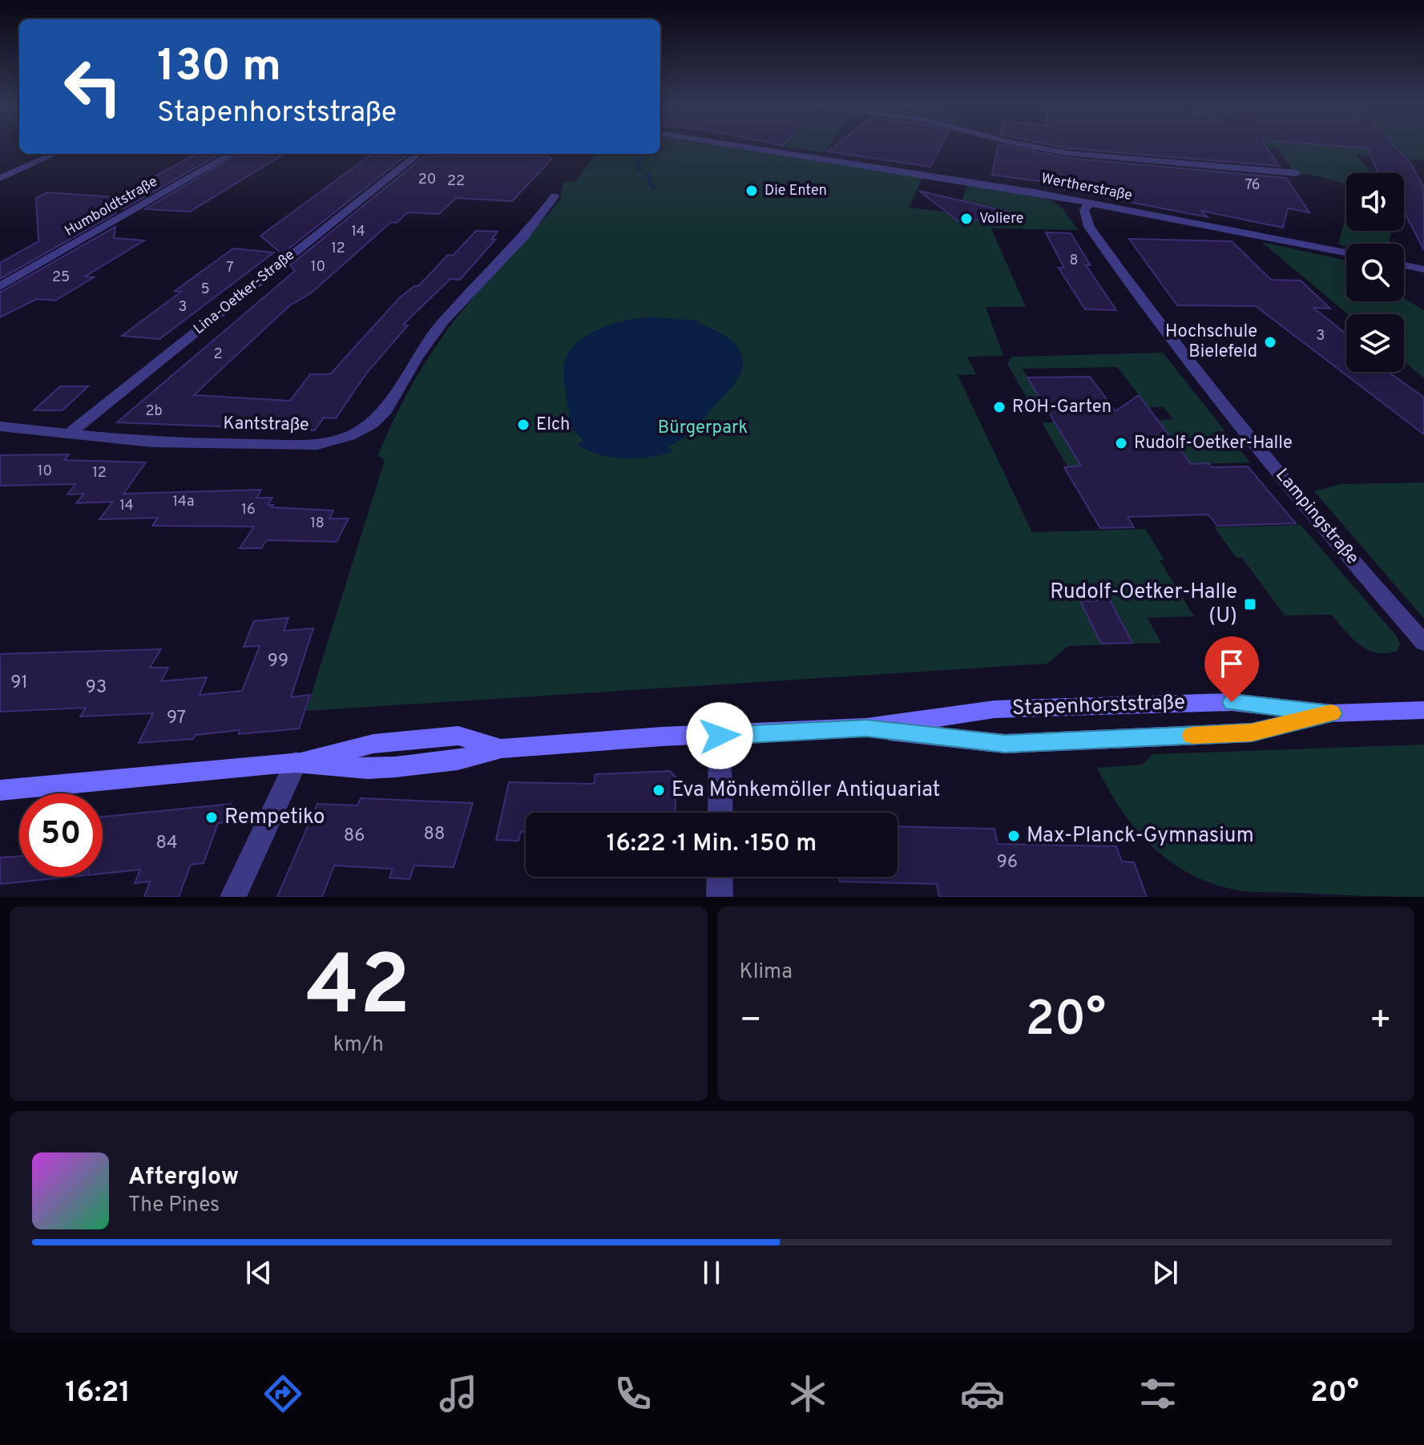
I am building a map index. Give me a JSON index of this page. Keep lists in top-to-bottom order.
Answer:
{
  "streets": {
    "main road": ["Stapenhorststraße"],
    "street": [
      "Wertherstraße",
      "Humboldtstraße",
      "Lina-Oetker-Straße",
      "Kantstraße",
      "Lampingstraße"
    ]
  },
  "crossings": [
    ["Wertherstraße", "Lampingstraße"],
    ["Lina-Oetker-Straße", "Kantstraße"]
  ],
  "parks": ["Bürgerpark"],
  "places": {
    "other": [
      "Die Enten",
      "Voliere",
      "Hochschule Bielefeld",
      "ROH-Garten",
      "Elch",
      "Rudolf-Oetker-Halle",
      "Eva Mönkemöller Antiquariat",
      "Rempetiko",
      "Max-Planck-Gymnasium"
    ],
    "transit": ["Rudolf-Oetker-Halle (U)"]
  },
  "house_numbers": [
    "20",
    "22",
    "76",
    "14",
    "12",
    "8",
    "10",
    "7",
    "25",
    "5",
    "3",
    "3",
    "2",
    "2b",
    "10",
    "12",
    "14a",
    "14",
    "16",
    "18",
    "99",
    "91",
    "93",
    "97",
    "88",
    "86",
    "84",
    "96"
  ],
  "page": {
    "turn": ["130 m", "Stapenhorststraße"],
    "limit": "50",
    "trip": "16:22 · 1 Min. · 150 m",
    "tile": [
      ["42", "km/h"],
      "Klima"
    ],
    "heat": ["−", "20°", "+"],
    "song": ["Afterglow", "The Pines"],
    "tabs": ["16:21", "20°"]
  }
}
